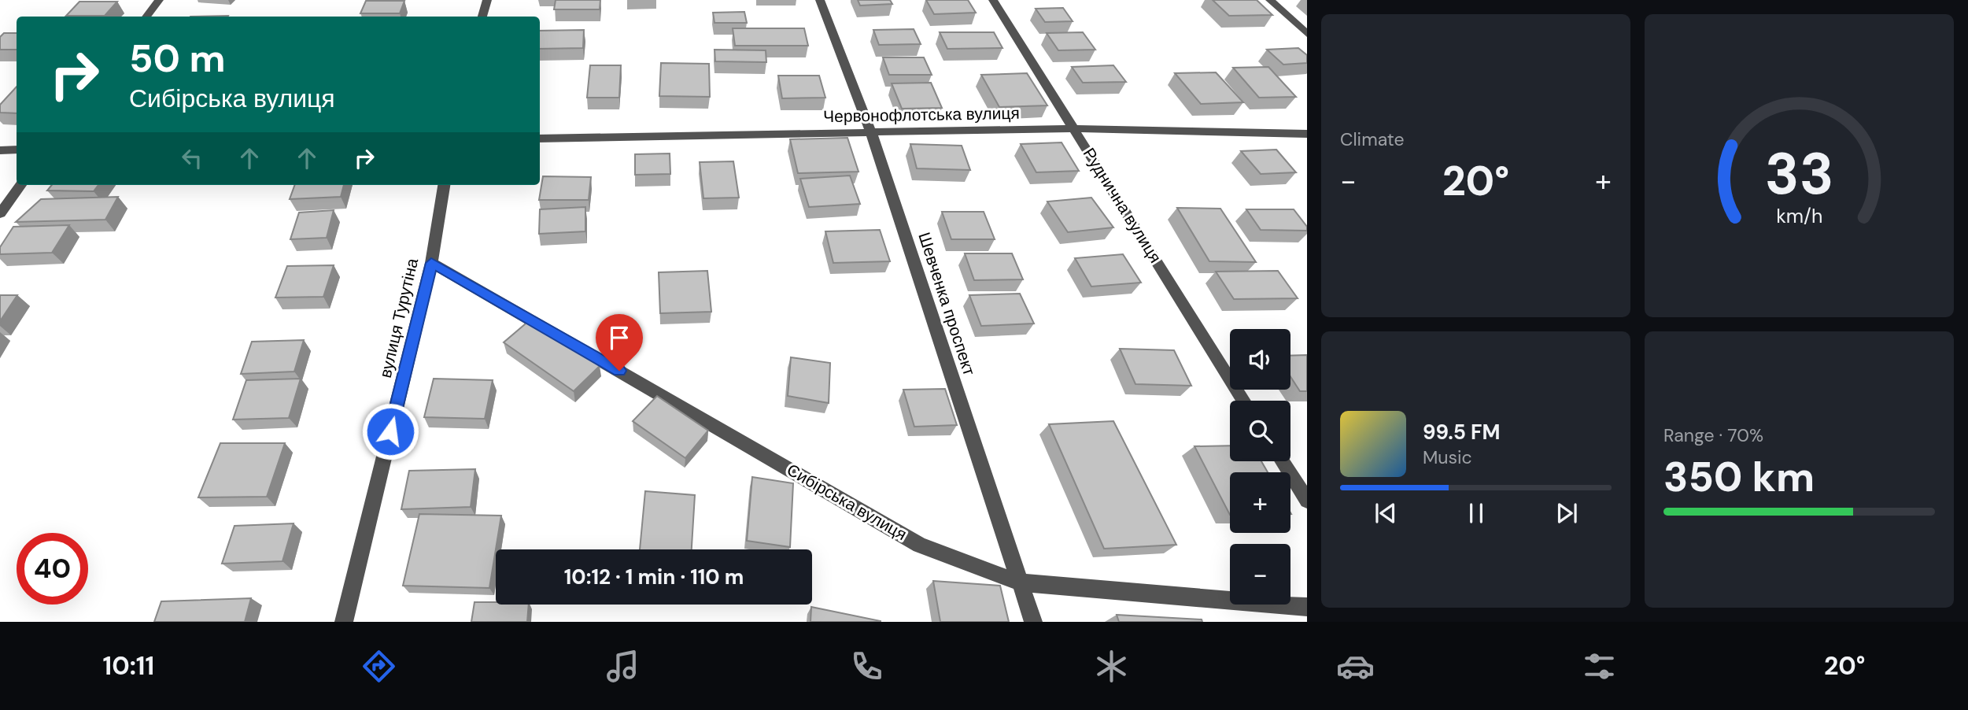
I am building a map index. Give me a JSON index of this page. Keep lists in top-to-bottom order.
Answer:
{
  "streets": {
    "street": [
      "Червонофлотська вулиця",
      "Руднична вулиця",
      "Шевченка проспект",
      "вулиця Турутіна",
      "Сибірська вулиця"
    ]
  },
  "crossings": [
    ["Червонофлотська вулиця", "Руднична вулиця"],
    ["Червонофлотська вулиця", "Шевченка проспект"],
    ["Шевченка проспект", "Сибірська вулиця"],
    ["вулиця Турутіна", "Сибірська вулиця"]
  ],
  "page": {
    "tile": [
      "Climate",
      ["Range · 70%", "350 km"]
    ],
    "turn": ["50 m", "Сибірська вулиця"],
    "heat": ["−", "20°", "+"],
    "map_buttons": ["+", "−"],
    "song": ["99.5 FM", "Music"],
    "limit": "40",
    "trip": "10:12 · 1 min · 110 m",
    "tabs": ["10:11", "20°"],
    "gauge": ["33", "km/h"]
  }
}
